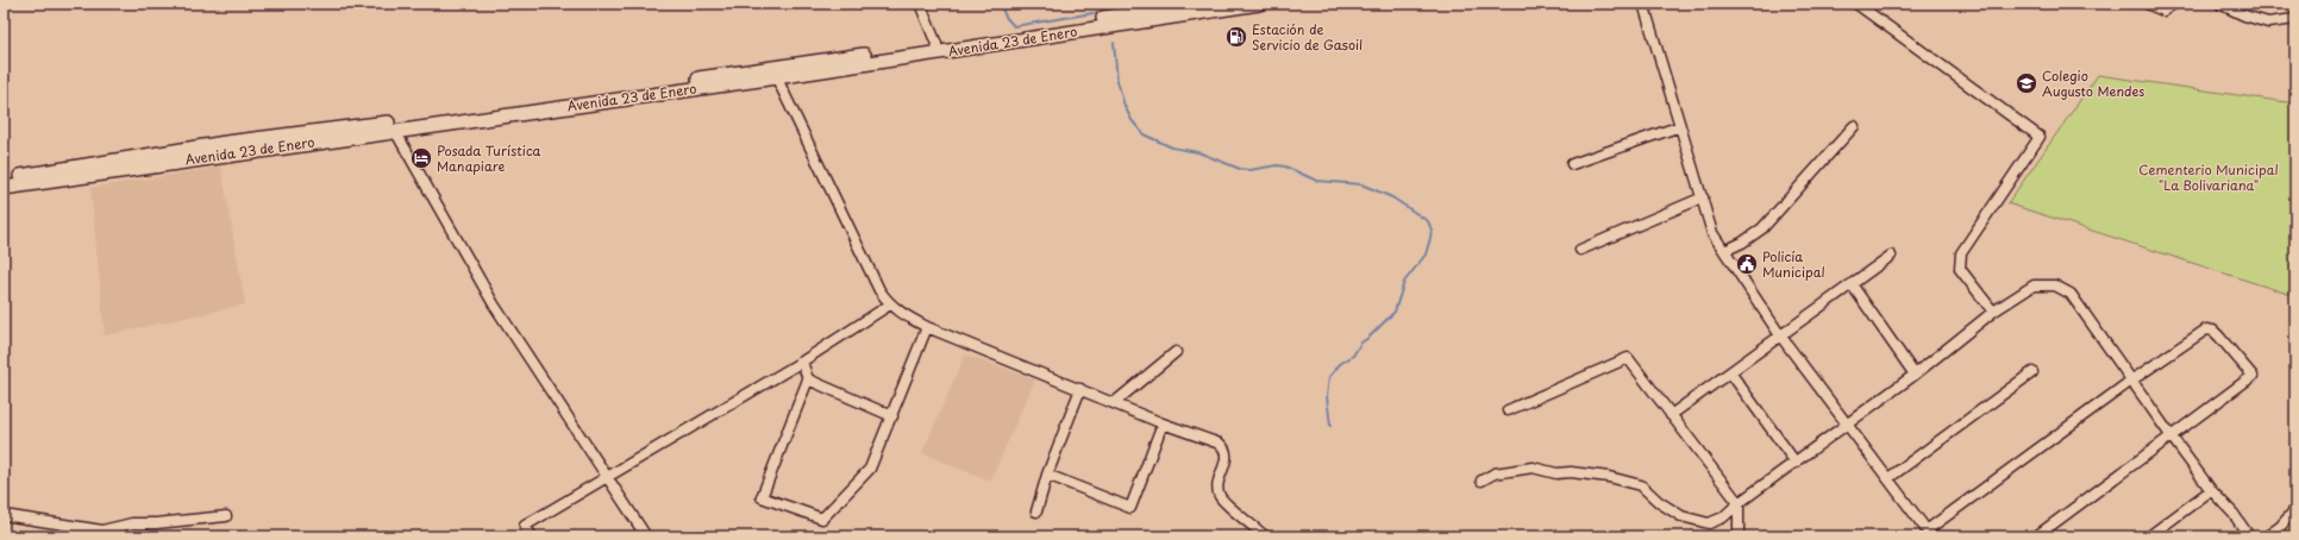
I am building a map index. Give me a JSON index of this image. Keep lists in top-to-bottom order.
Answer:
{
  "streets": {
    "main road": ["Avenida 23 de Enero"]
  },
  "parks": ["Cementerio Municipal \"La Bolivariana\""],
  "places": {
    "fuel station": ["Estación de Servicio de Gasoil"],
    "school or university": ["Colegio Augusto Mendes"],
    "hotel": ["Posada Turística Manapiare"],
    "public building": ["Policía Municipal"]
  }
}
